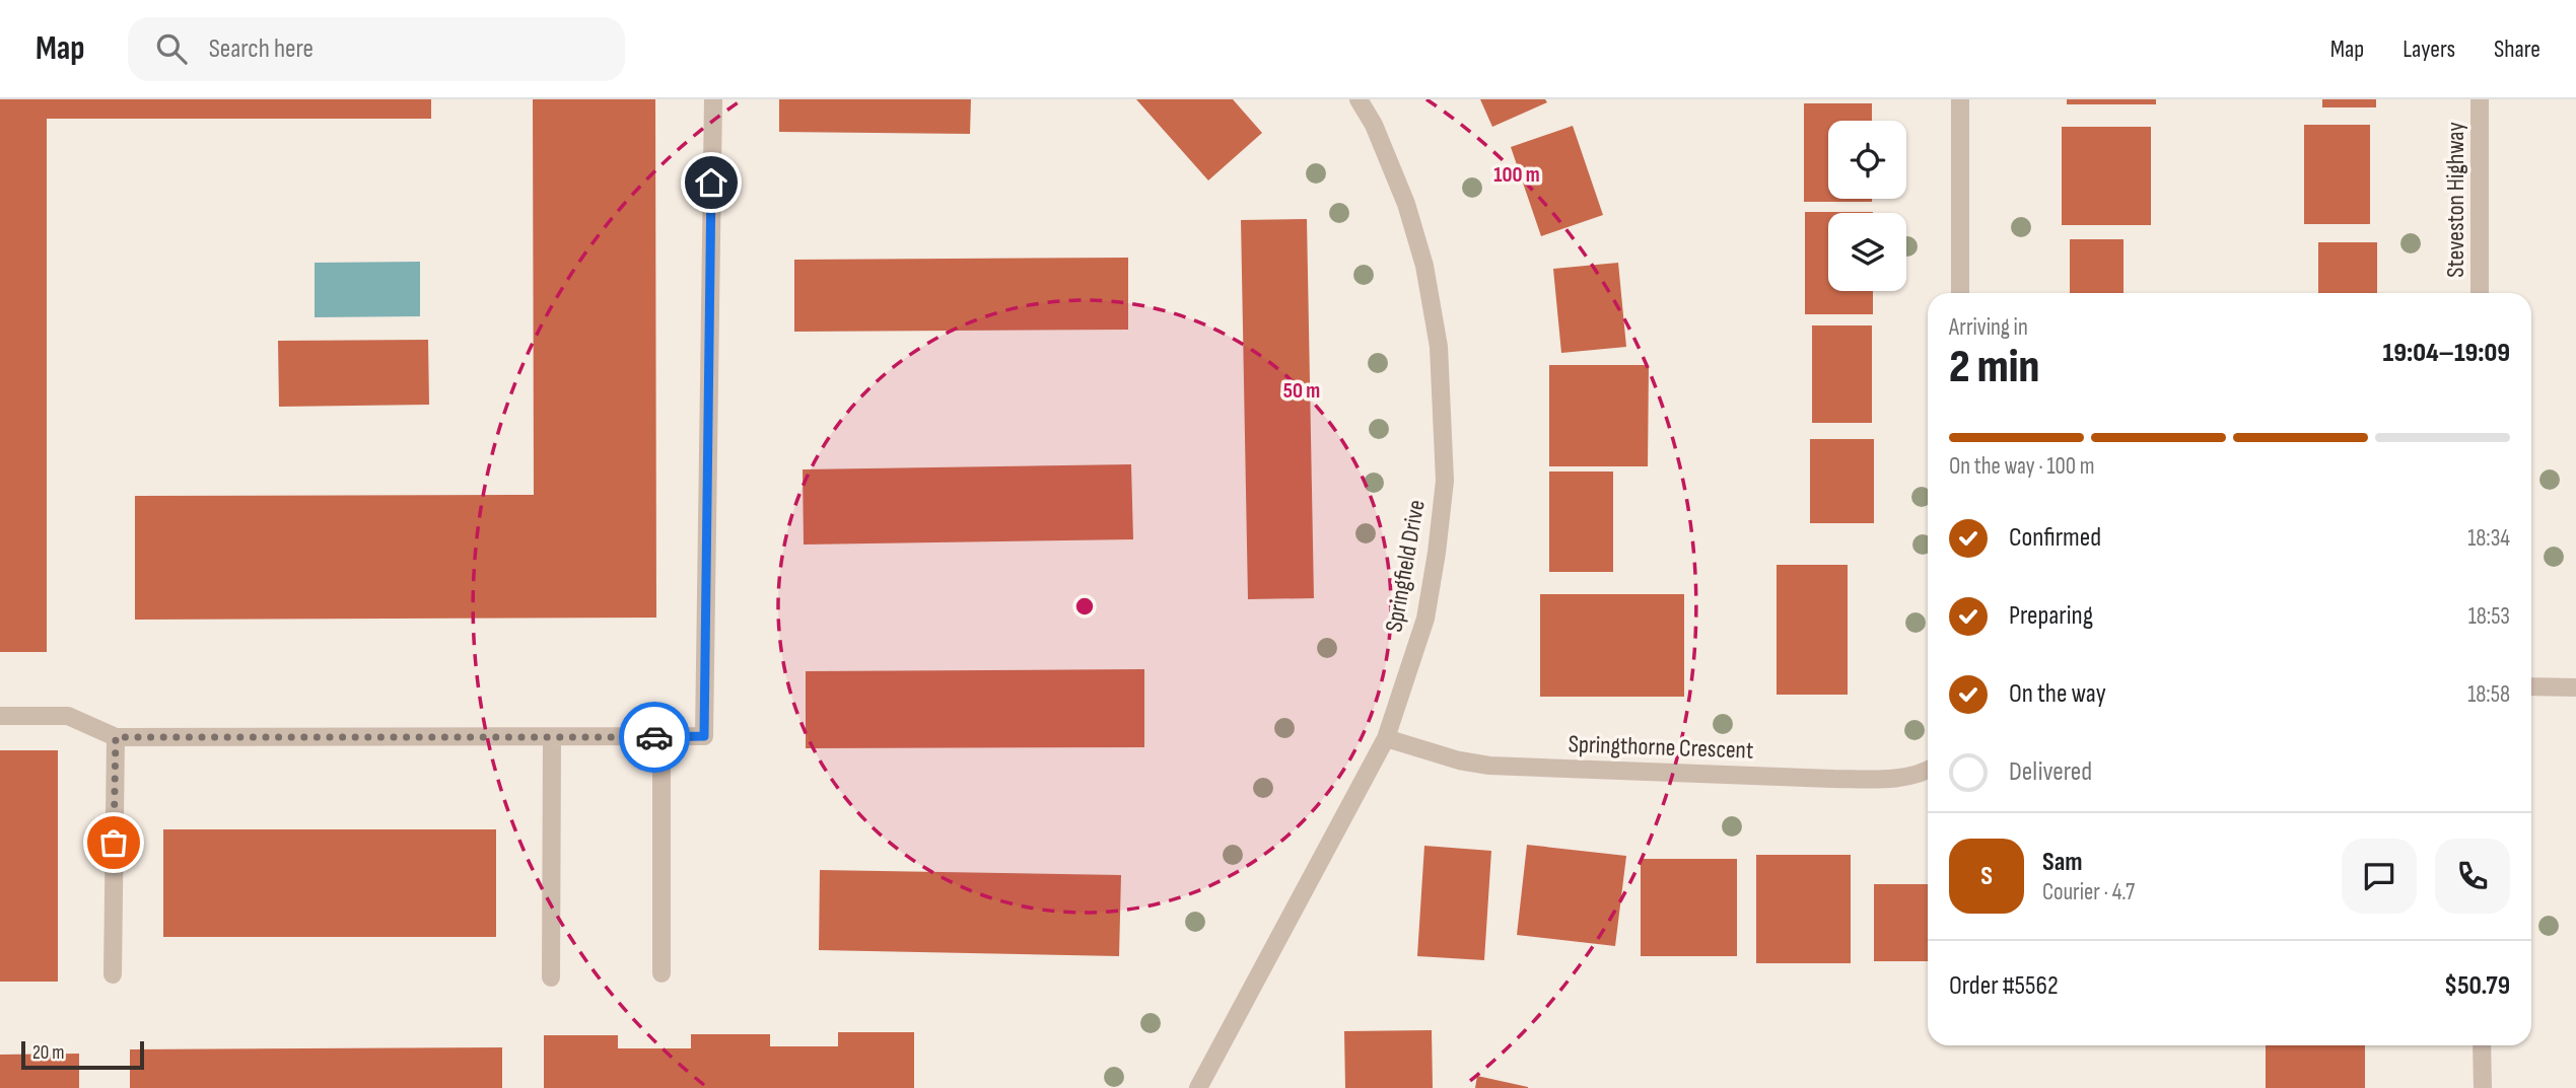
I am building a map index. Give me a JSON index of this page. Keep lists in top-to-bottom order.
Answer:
{
  "streets": {
    "street": ["Steveston Highway", "Springfield Drive", "Springthorne Crescent"]
  },
  "crossings": [
    ["Springfield Drive", "Springthorne Crescent"]
  ],
  "scale_bar": "20 m",
  "page": {
    "header": "Map",
    "search": "Search here",
    "nav": ["Map", "Layers", "Share"],
    "heading": ["2 min", "Arriving in", "19:04–19:09"],
    "panel": [
      "Sam",
      "Courier · 4.7",
      "Order #5562",
      "$50.79"
    ],
    "bar": "On the way · 100 m",
    "list": [
      ["Confirmed", "18:34"],
      ["Preparing", "18:53"],
      ["On the way", "18:58"],
      "Delivered"
    ],
    "round": "S",
    "scale": "20 m"
  },
  "rings": ["100 m", "50 m"]
}
